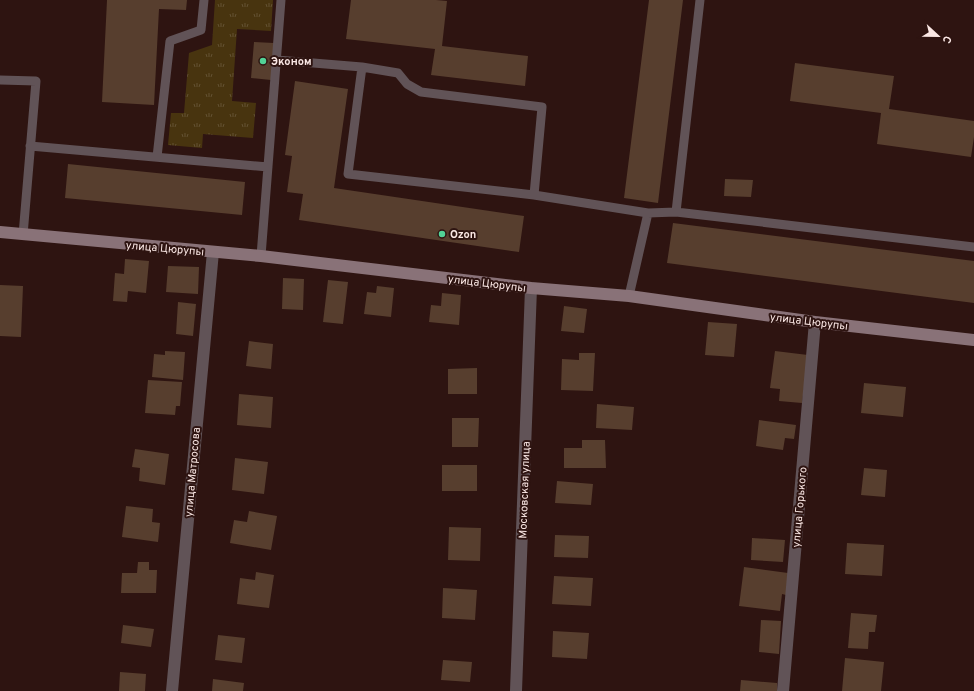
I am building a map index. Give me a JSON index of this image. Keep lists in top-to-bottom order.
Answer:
{
  "streets": {
    "street": [
      "улица Цюрупы",
      "улица Матросова",
      "Московская улица",
      "улица Горького"
    ]
  },
  "crossings": [
    ["улица Цюрупы", "улица Матросова"],
    ["улица Цюрупы", "Московская улица"],
    ["улица Цюрупы", "улица Горького"]
  ],
  "places": ["Эконом", "Ozon"],
  "north": "right"
}
